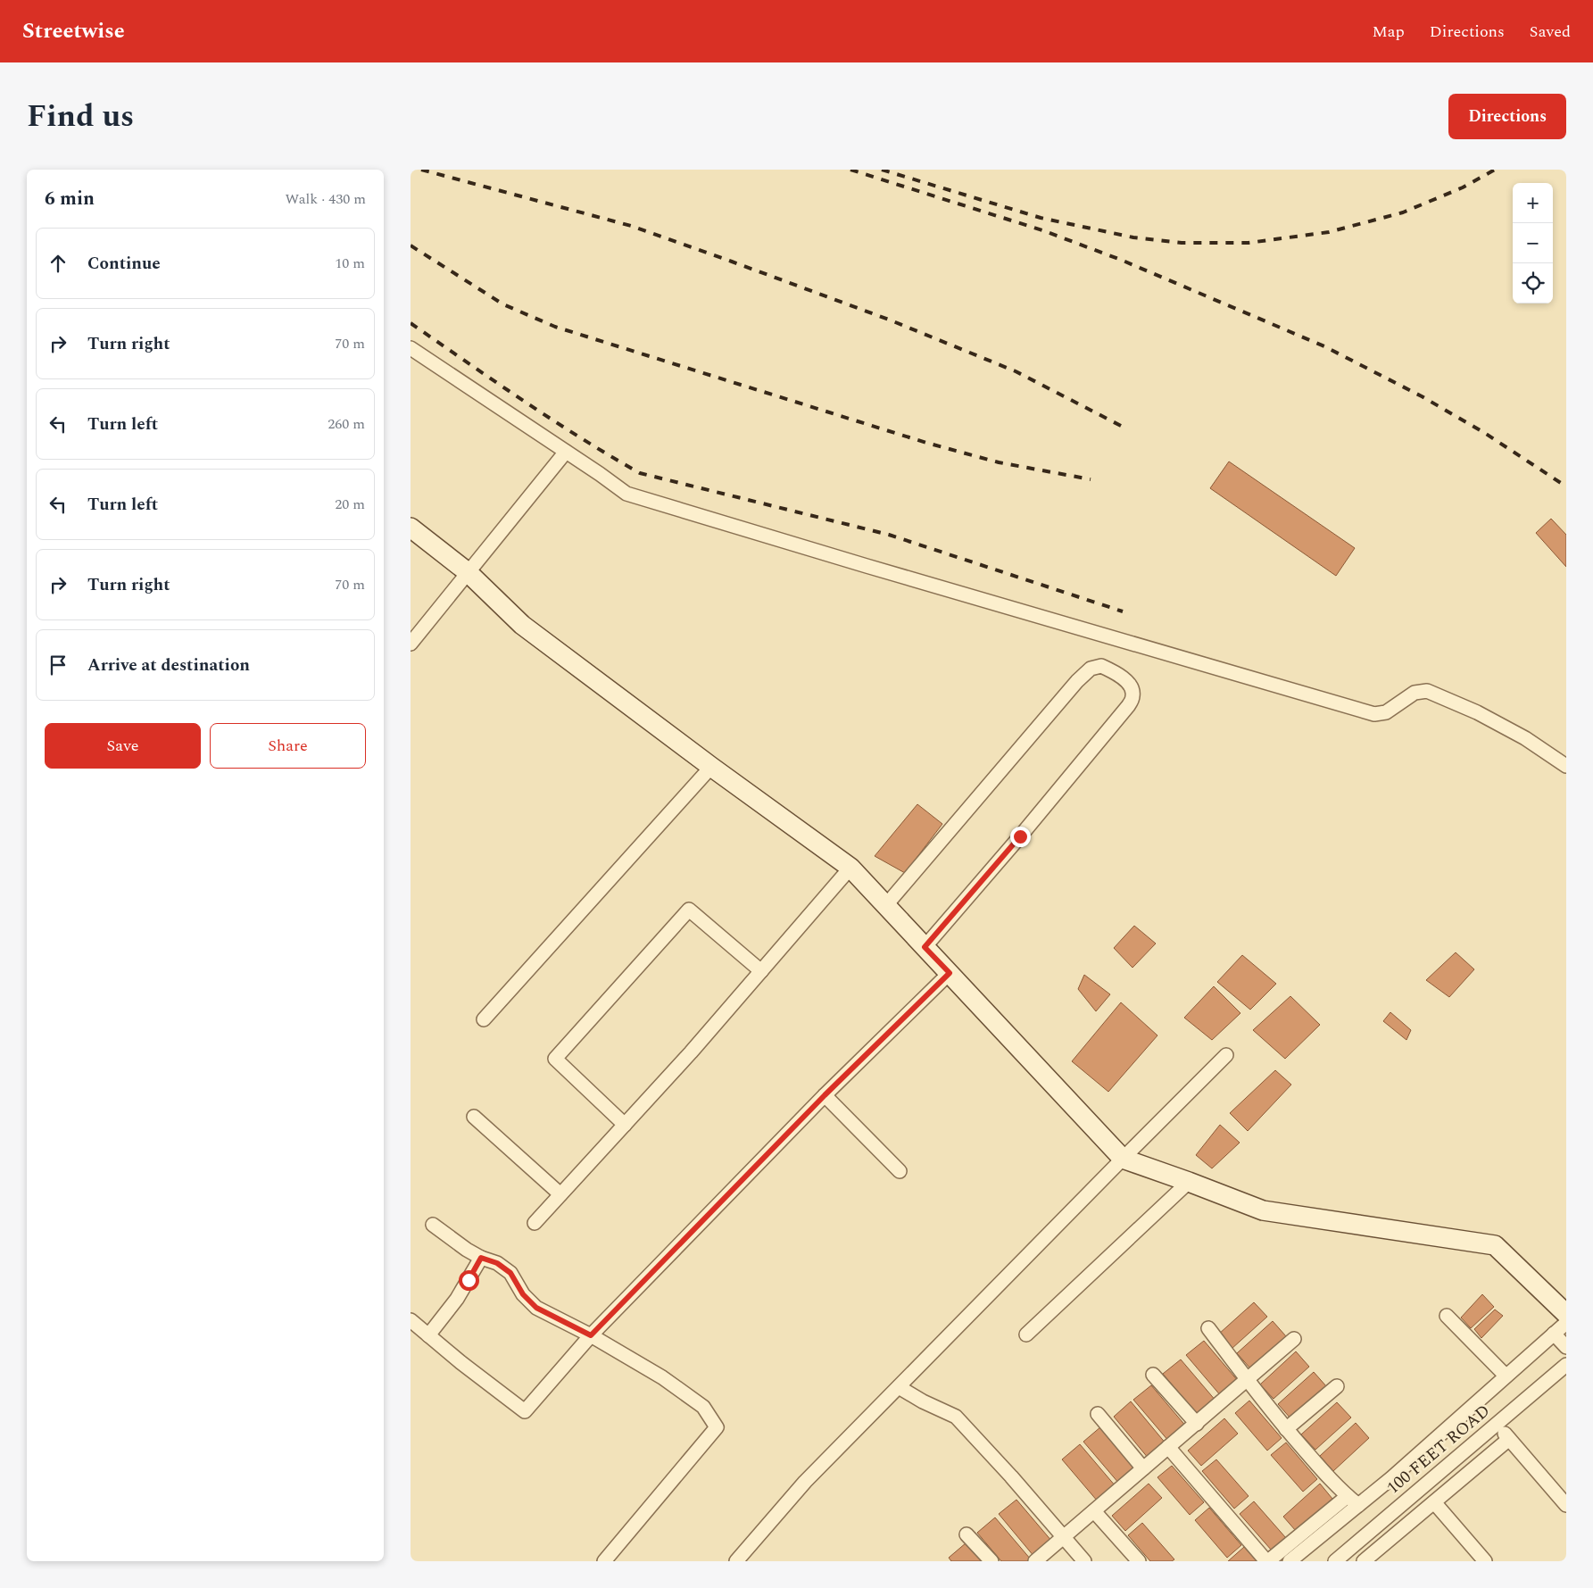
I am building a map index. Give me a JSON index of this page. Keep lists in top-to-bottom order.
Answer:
{
  "streets": {
    "street": ["100 FEET ROAD"]
  },
  "page": {
    "header": "Streetwise",
    "nav": ["Map", "Directions", "Saved"],
    "title": "Find us",
    "buttons": [
      "Directions",
      ["Save", "Share"]
    ],
    "heading": ["6 min", "Walk · 430 m"],
    "map_buttons": ["+", "−"],
    "list": [
      ["Continue", "10 m"],
      ["Turn right", "70 m"],
      ["Turn left", "260 m"],
      ["Turn left", "20 m"],
      ["Turn right", "70 m"],
      "Arrive at destination"
    ]
  }
}
